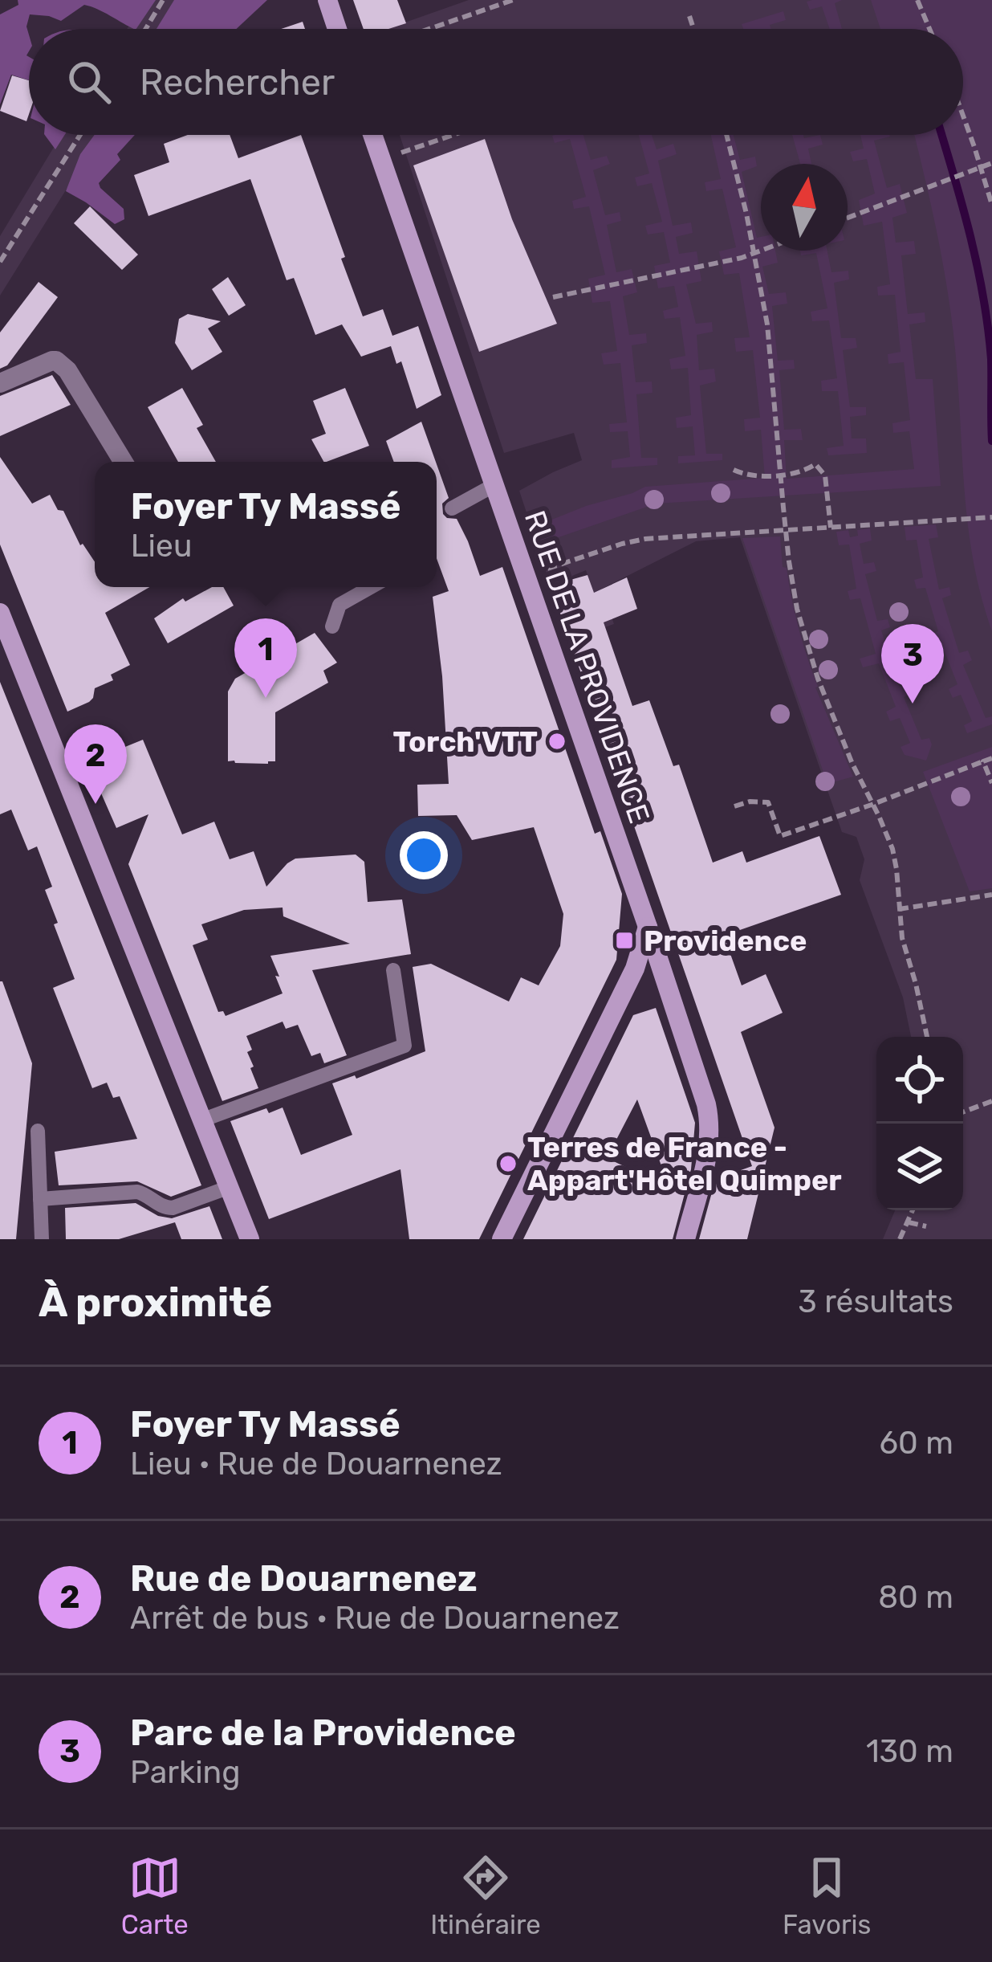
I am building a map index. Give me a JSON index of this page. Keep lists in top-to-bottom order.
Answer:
{
  "streets": {
    "street": ["RUE DE LA PROVIDENCE"]
  },
  "places": {
    "other": ["Torch'VTT", "Terres de France - Appart'Hôtel Quimper"],
    "transit": ["Providence"]
  },
  "north": "top",
  "page": {
    "search": "Rechercher",
    "popup": ["Foyer Ty Massé", "Lieu"],
    "pins": ["1", "3", "2"],
    "heading": ["À proximité", "3 résultats"],
    "list": [
      {
        "mark": "1",
        "name": "Foyer Ty Massé",
        "note": "Lieu · Rue de Douarnenez",
        "value": "60 m"
      },
      {
        "mark": "2",
        "name": "Rue de Douarnenez",
        "note": "Arrêt de bus · Rue de Douarnenez",
        "value": "80 m"
      },
      {
        "mark": "3",
        "name": "Parc de la Providence",
        "note": "Parking",
        "value": "130 m"
      }
    ],
    "nav": ["Carte", "Itinéraire", "Favoris"]
  }
}
